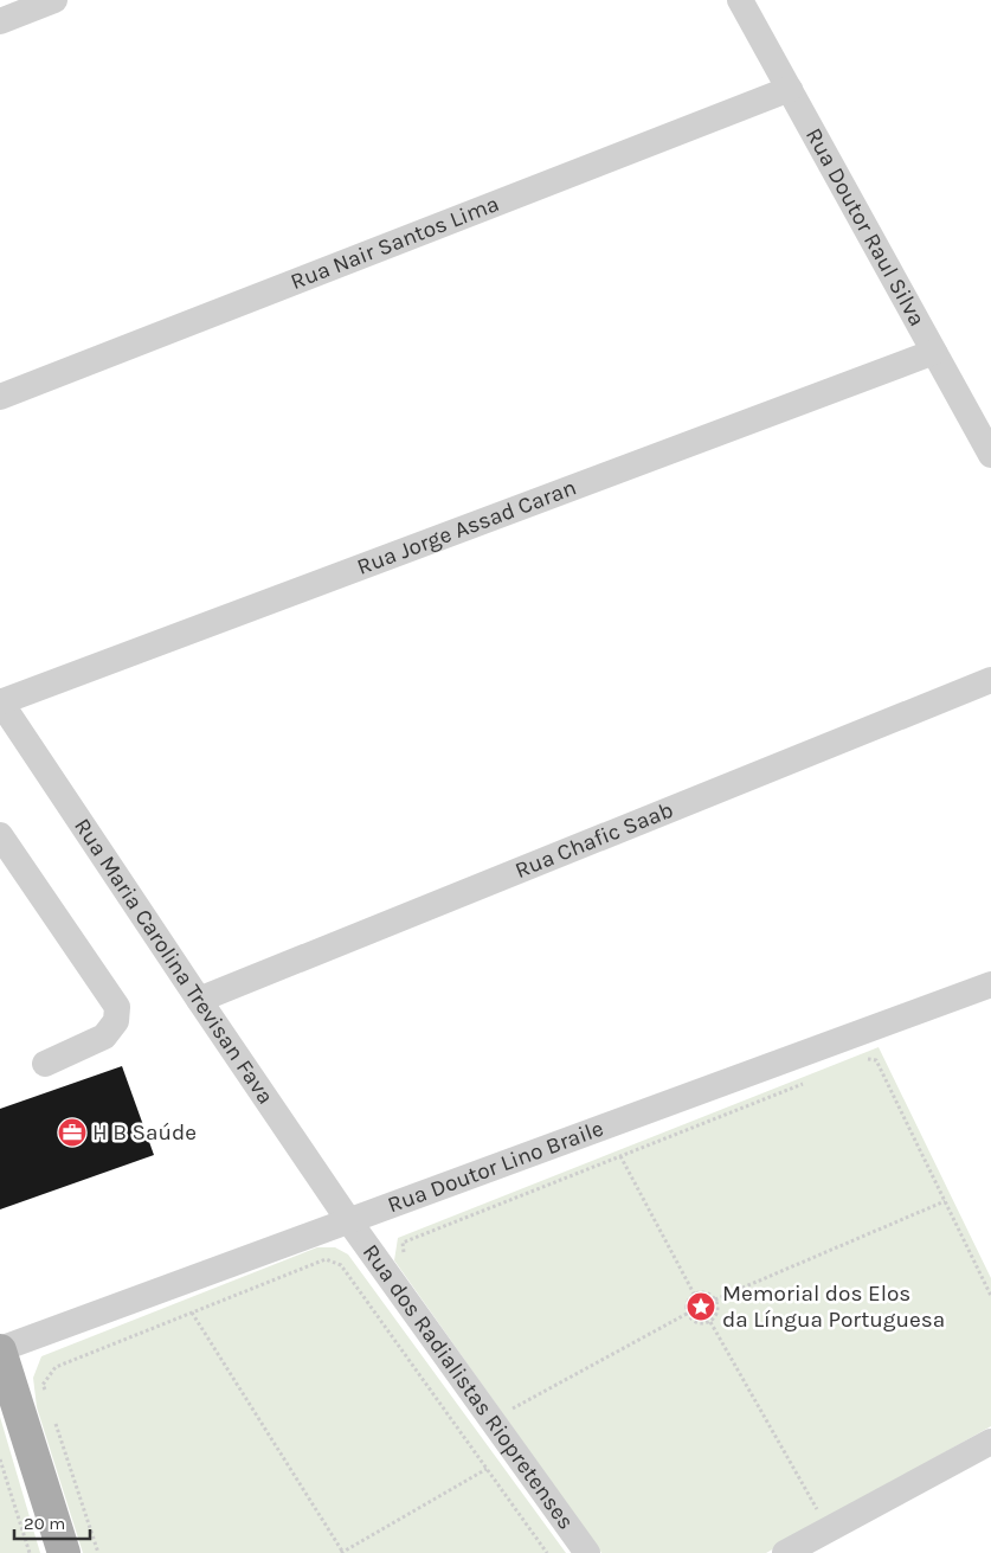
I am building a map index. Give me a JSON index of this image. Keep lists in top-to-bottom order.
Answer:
{
  "streets": {
    "street": [
      "Rua Doutor Raul Silva",
      "Rua Nair Santos Lima",
      "Rua Jorge Assad Caran",
      "Rua Chafic Saab",
      "Rua Maria Carolina Trevisan Fava",
      "Rua Doutor Lino Braile",
      "Rua dos Radialistas Riopretenses"
    ]
  },
  "crossings": [
    ["Rua Doutor Raul Silva", "Rua Nair Santos Lima"],
    ["Rua Doutor Raul Silva", "Rua Jorge Assad Caran"],
    ["Rua Jorge Assad Caran", "Rua Maria Carolina Trevisan Fava"],
    ["Rua Chafic Saab", "Rua Maria Carolina Trevisan Fava"],
    ["Rua Maria Carolina Trevisan Fava", "Rua Doutor Lino Braile"],
    ["Rua Maria Carolina Trevisan Fava", "Rua dos Radialistas Riopretenses"],
    ["Rua Doutor Lino Braile", "Rua dos Radialistas Riopretenses"]
  ],
  "places": {
    "office": ["H B Saúde"],
    "place": ["Memorial dos Elos da Língua Portuguesa"]
  },
  "scale_bar": "20 m"
}
